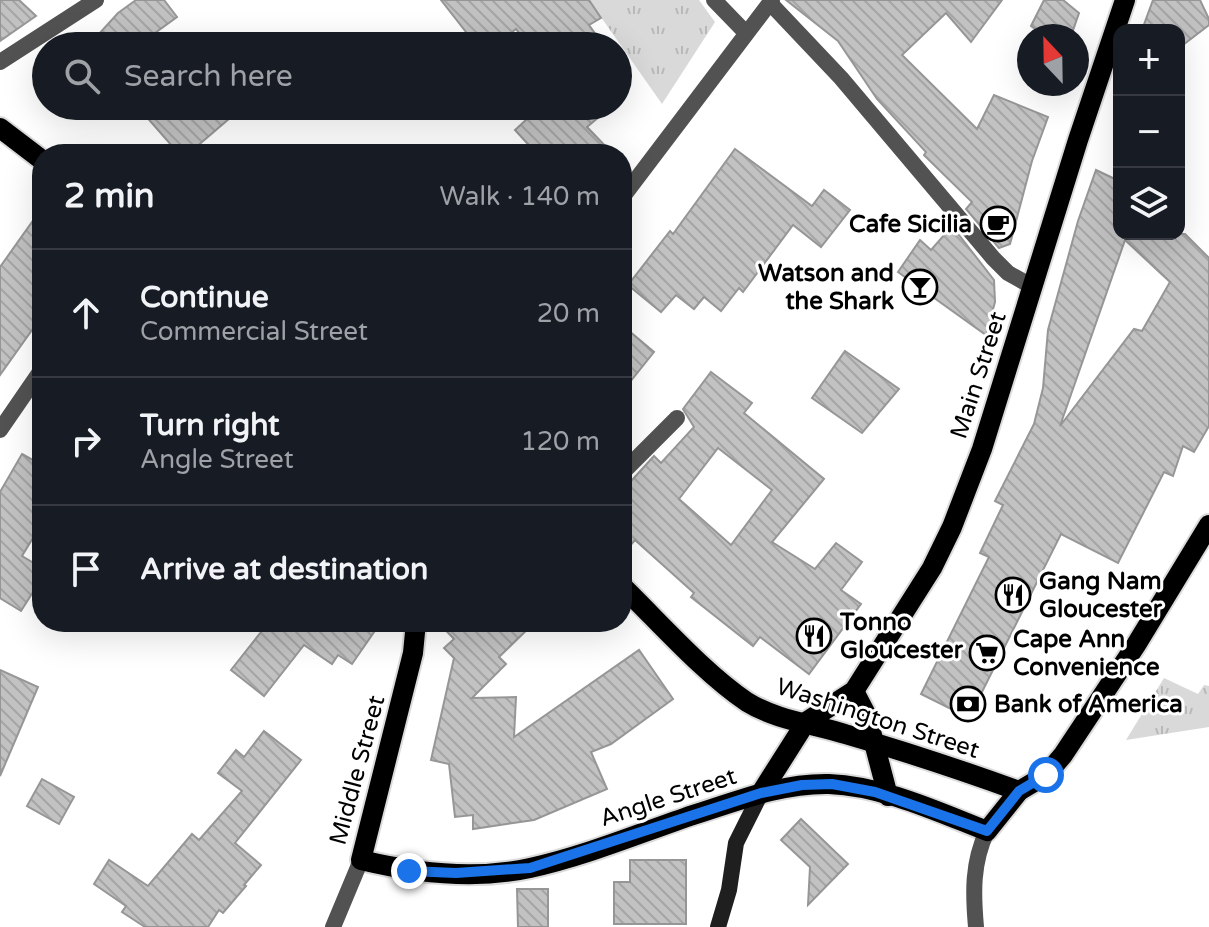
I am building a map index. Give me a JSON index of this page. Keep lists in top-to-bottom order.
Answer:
{
  "streets": {
    "main road": [
      "Main Street",
      "Washington Street",
      "Middle Street",
      "Angle Street"
    ]
  },
  "crossings": [
    ["Main Street", "Washington Street"],
    ["Middle Street", "Angle Street"]
  ],
  "places": {
    "cafe": ["Cafe Sicilia"],
    "bar": ["Watson and the Shark"],
    "restaurant": ["Gang Nam Gloucester", "Tonno Gloucester"],
    "supermarket": ["Cape Ann Convenience"],
    "bank": ["Bank of America"]
  },
  "north": "top",
  "page": {
    "map_buttons": ["+", "−"],
    "search": "Search here",
    "heading": ["2 min", "Walk · 140 m"],
    "list": [
      ["Continue", "Commercial Street", "20 m"],
      ["Turn right", "Angle Street", "120 m"],
      "Arrive at destination"
    ]
  }
}
